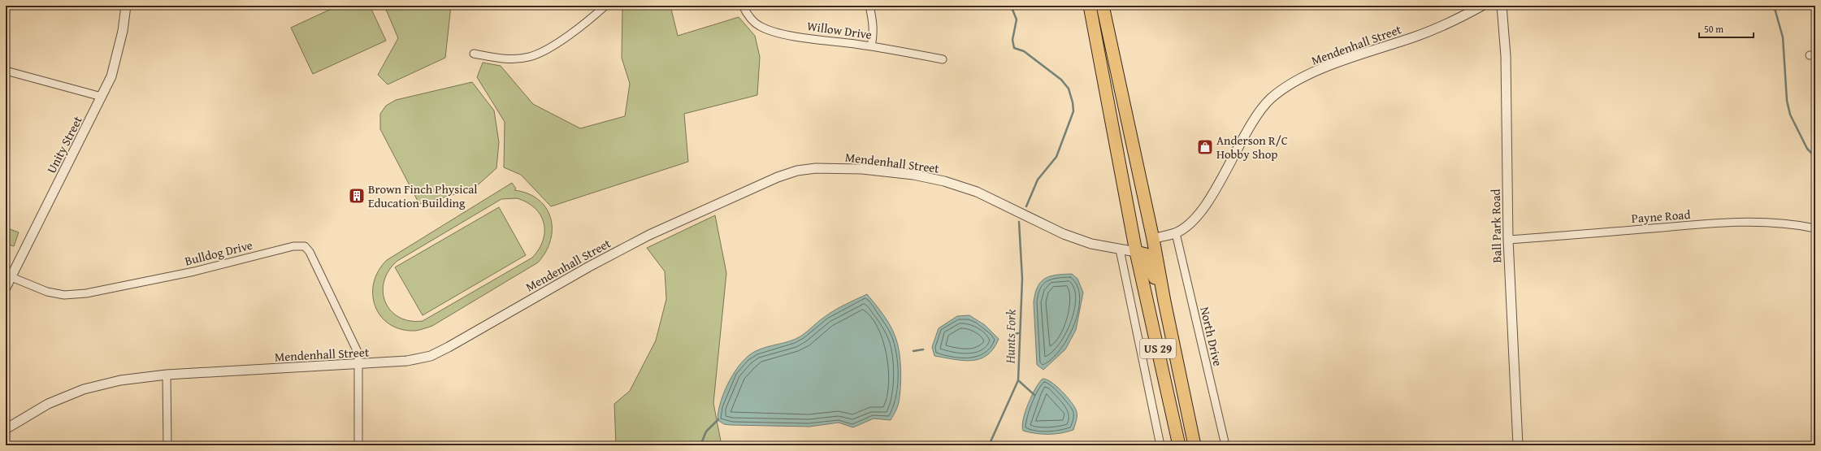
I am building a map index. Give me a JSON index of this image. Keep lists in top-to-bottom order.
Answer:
{
  "streets": {
    "highway": ["US 29"],
    "street": [
      "Willow Drive",
      "Mendenhall Street",
      "Unity Street",
      "Payne Road",
      "Ball Park Road",
      "Bulldog Drive",
      "North Drive"
    ]
  },
  "crossings": [
    ["Mendenhall Street", "Bulldog Drive"],
    ["Mendenhall Street", "North Drive"],
    ["Mendenhall Street", "US 29"],
    ["Unity Street", "Bulldog Drive"],
    ["Payne Road", "Ball Park Road"]
  ],
  "water": ["Hunts Fork"],
  "places": {
    "shop": ["Anderson R/C Hobby Shop"],
    "building": ["Brown Finch Physical Education Building"]
  },
  "scale_bar": "50 m"
}
